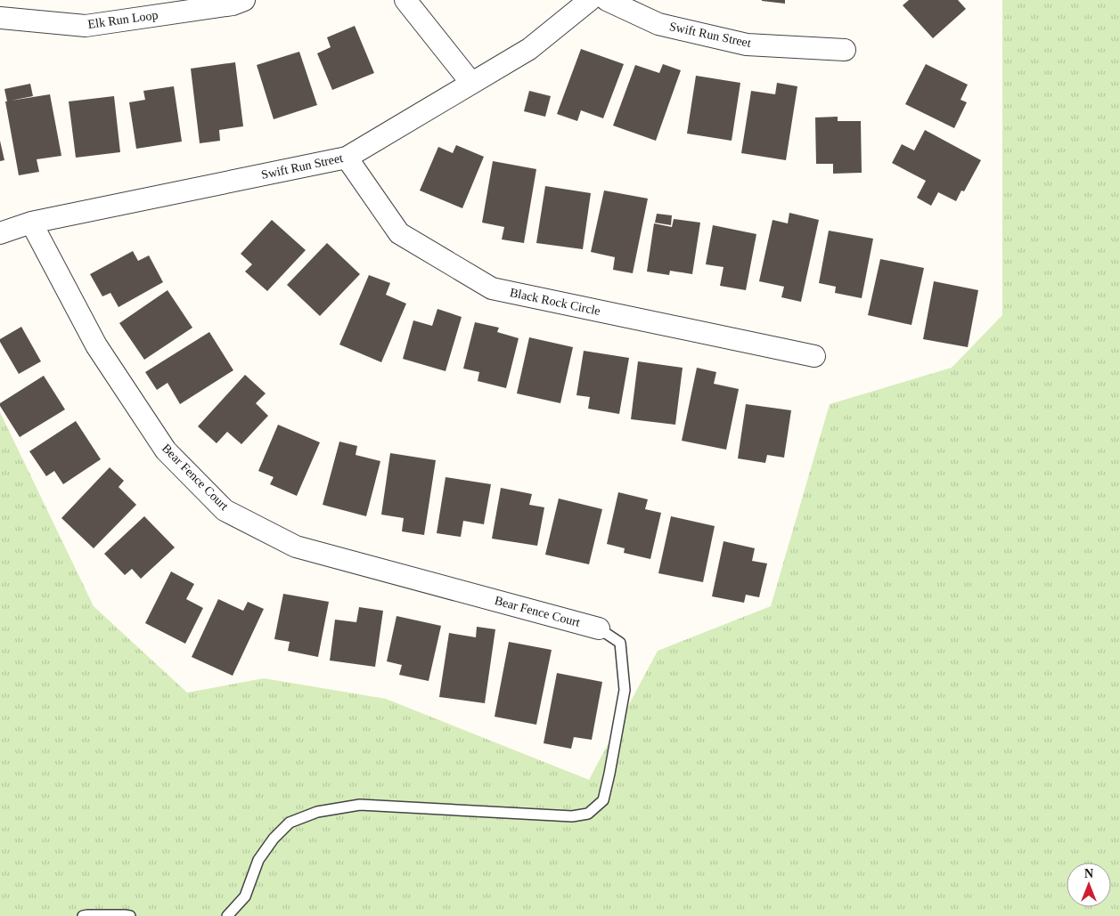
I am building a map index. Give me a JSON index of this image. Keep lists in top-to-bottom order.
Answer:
{
  "streets": {
    "street": [
      "Elk Run Loop",
      "Swift Run Street",
      "Black Rock Circle",
      "Bear Fence Court"
    ]
  },
  "crossings": [
    ["Swift Run Street", "Black Rock Circle"],
    ["Swift Run Street", "Bear Fence Court"]
  ],
  "north": "top"
}
